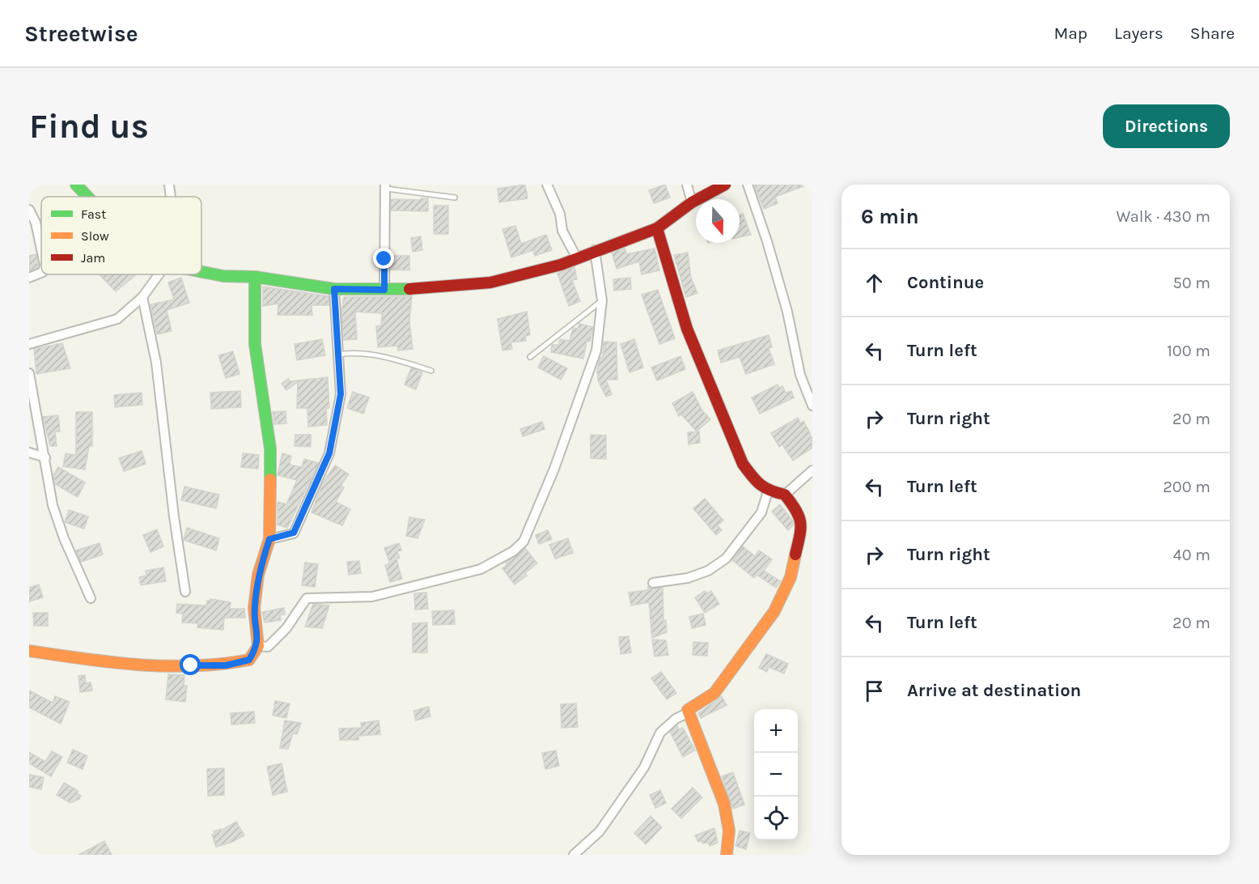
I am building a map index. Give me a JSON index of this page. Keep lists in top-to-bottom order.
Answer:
{
  "legend": ["Fast", "Slow", "Jam"],
  "north": "bottom",
  "page": {
    "header": "Streetwise",
    "nav": ["Map", "Layers", "Share"],
    "buttons": "Directions",
    "title": "Find us",
    "heading": ["6 min", "Walk · 430 m"],
    "list": [
      ["Continue", "50 m"],
      ["Turn left", "100 m"],
      ["Turn right", "20 m"],
      ["Turn left", "200 m"],
      ["Turn right", "40 m"],
      ["Turn left", "20 m"],
      "Arrive at destination"
    ],
    "map_buttons": ["+", "−"]
  }
}
